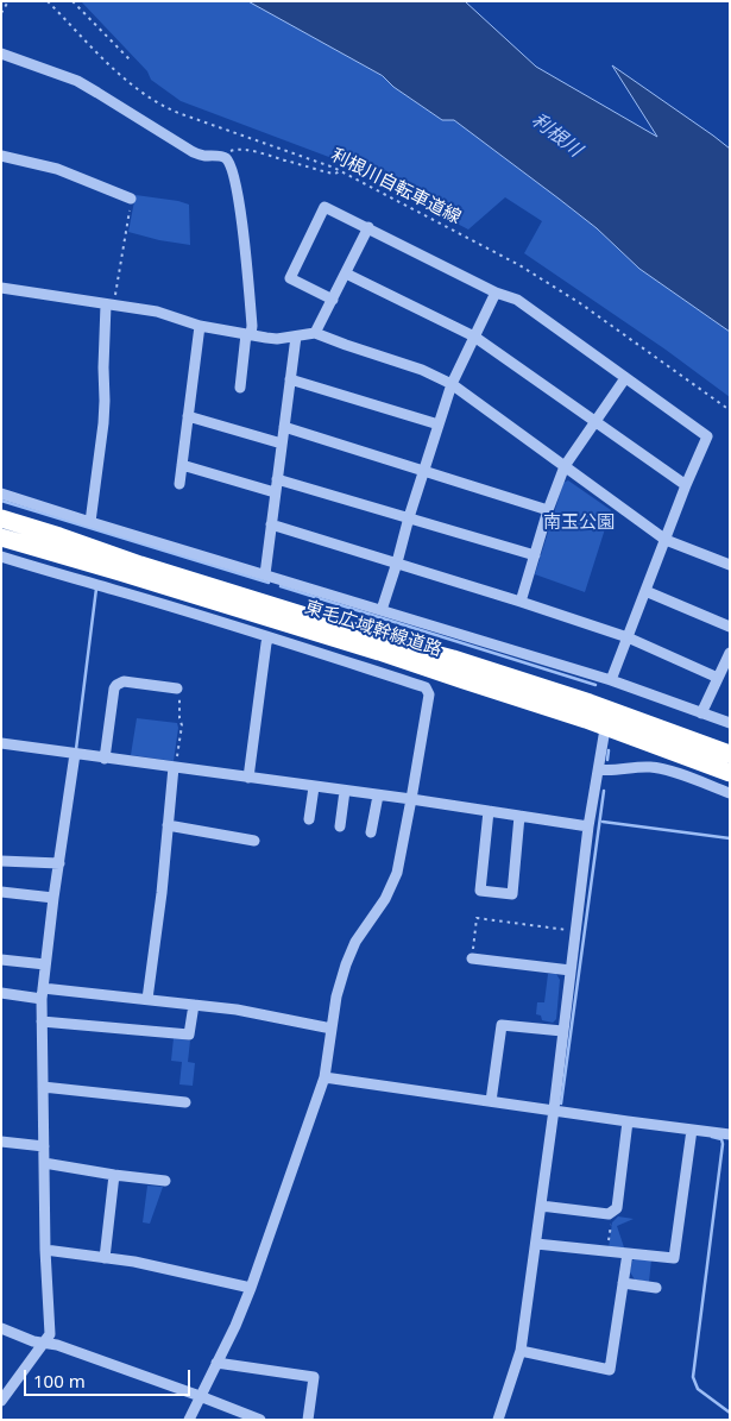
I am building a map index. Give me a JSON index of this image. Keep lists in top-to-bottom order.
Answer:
{
  "streets": {
    "highway": ["東毛広域幹線道路"],
    "path": ["利根川自転車道線"]
  },
  "water": ["利根川"],
  "parks": ["南玉公園"],
  "scale_bar": "100 m"
}
